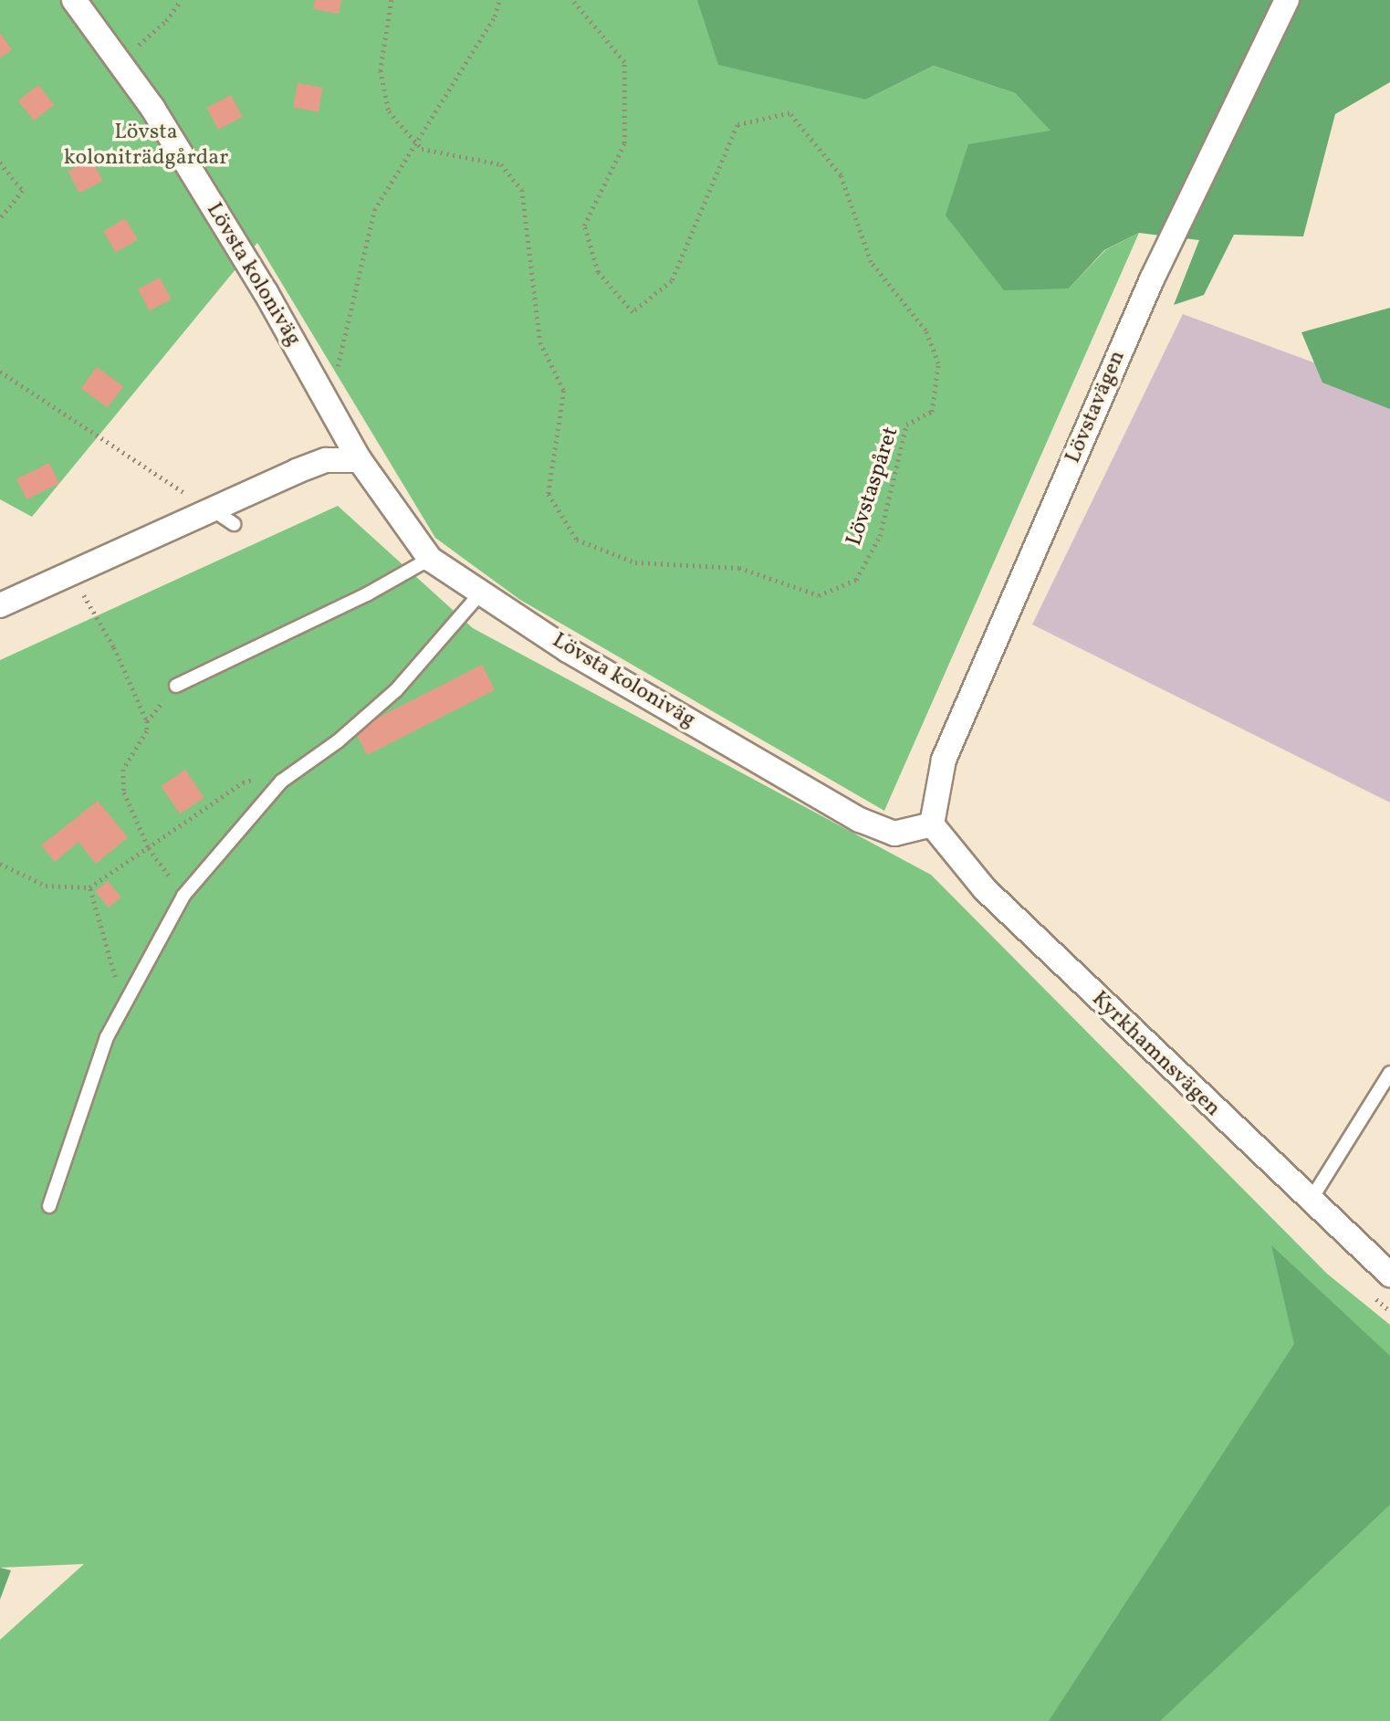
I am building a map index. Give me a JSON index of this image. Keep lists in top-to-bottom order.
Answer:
{
  "streets": {
    "street": ["Lövsta koloniväg", "Lövstavägen", "Kyrkhamnsvägen"],
    "path": ["Lövstaspåret"]
  },
  "crossings": [
    ["Lövsta koloniväg", "Lövstavägen"],
    ["Lövsta koloniväg", "Kyrkhamnsvägen"],
    ["Lövstavägen", "Kyrkhamnsvägen"]
  ],
  "parks": ["Lövsta koloniträdgårdar"]
}
